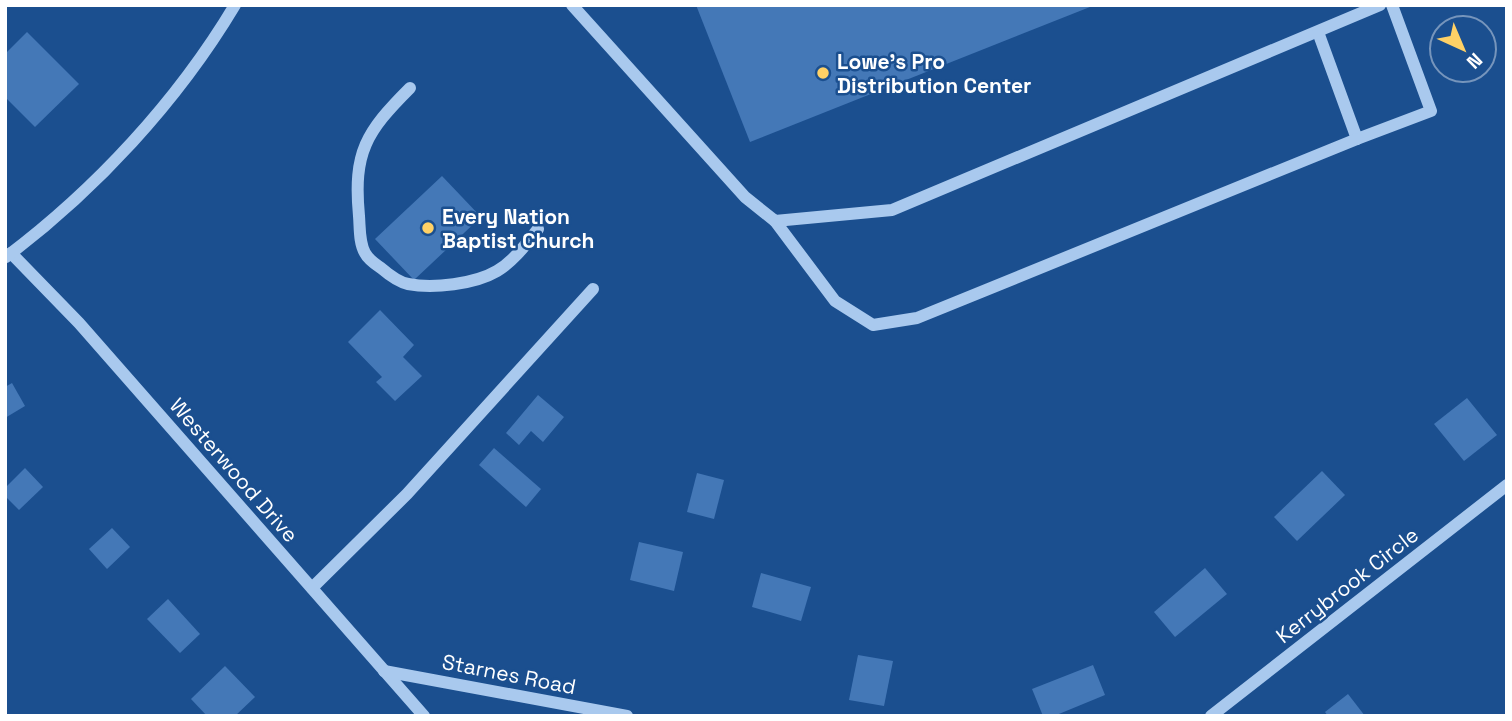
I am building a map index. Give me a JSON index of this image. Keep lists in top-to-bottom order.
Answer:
{
  "streets": {
    "street": ["Westerwood Drive", "Kerrybrook Circle", "Starnes Road"]
  },
  "crossings": [
    ["Westerwood Drive", "Starnes Road"]
  ],
  "places": ["Lowe's Pro Distribution Center", "Every Nation Baptist Church"],
  "north": "bottom right"
}
